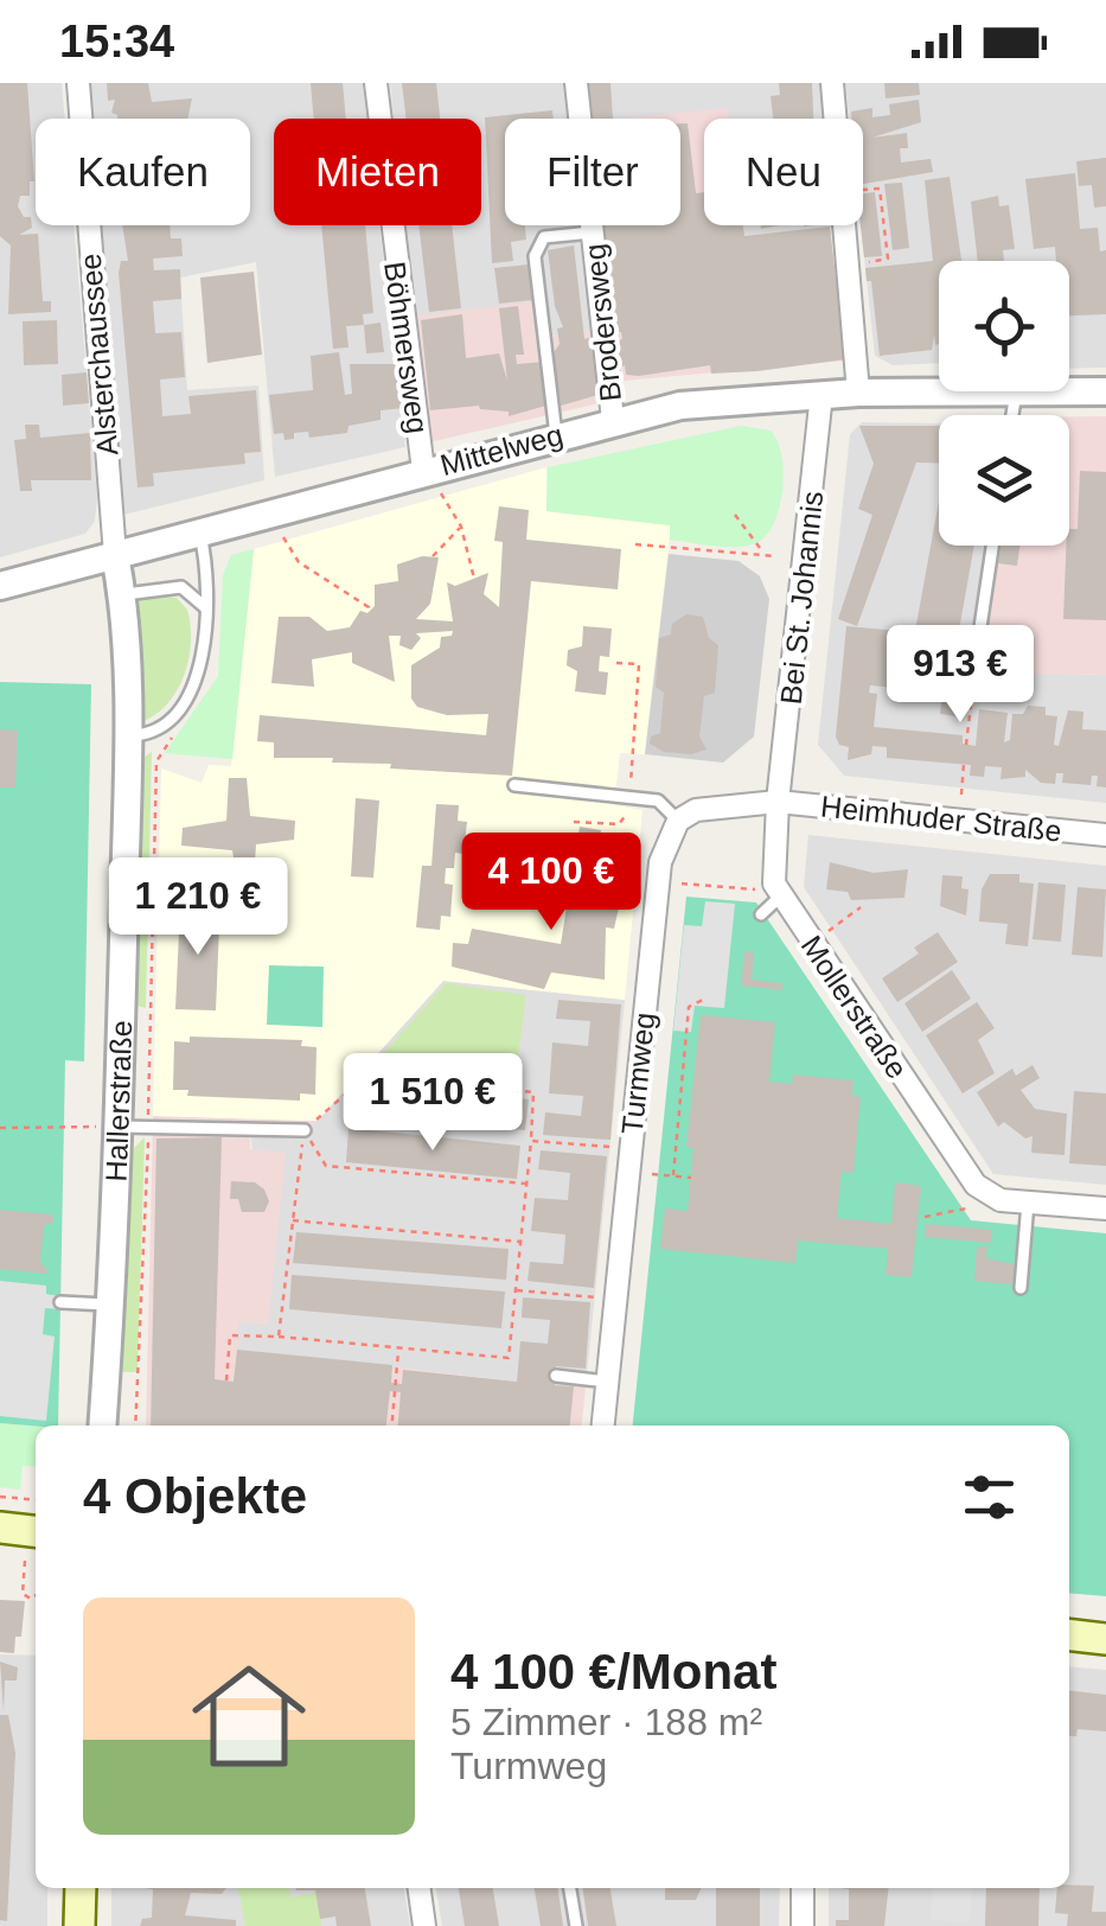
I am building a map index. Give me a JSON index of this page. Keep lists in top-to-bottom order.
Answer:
{
  "streets": {
    "street": [
      "Brodersweg",
      "Böhmersweg",
      "Alsterchaussee",
      "Mittelweg",
      "Bei St. Johannis",
      "Heimhuder Straße",
      "Mollerstraße",
      "Turmweg",
      "Hallerstraße"
    ]
  },
  "crossings": [
    ["Brodersweg", "Mittelweg"],
    ["Böhmersweg", "Mittelweg"],
    ["Alsterchaussee", "Mittelweg"],
    ["Alsterchaussee", "Hallerstraße"],
    ["Mittelweg", "Bei St. Johannis"],
    ["Mittelweg", "Hallerstraße"],
    ["Bei St. Johannis", "Heimhuder Straße"],
    ["Bei St. Johannis", "Mollerstraße"],
    ["Heimhuder Straße", "Mollerstraße"]
  ],
  "page": {
    "status": "15:34",
    "chip": [
      "Kaufen",
      "Mieten",
      "Filter",
      "Neu"
    ],
    "price": [
      "913 €",
      "4 100 €",
      "1 210 €",
      "1 510 €"
    ],
    "heading": "4 Objekte",
    "list": [
      {
        "name": "4 100 €/Monat",
        "note": "5 Zimmer · 188 m² · Turmweg"
      }
    ]
  }
}
